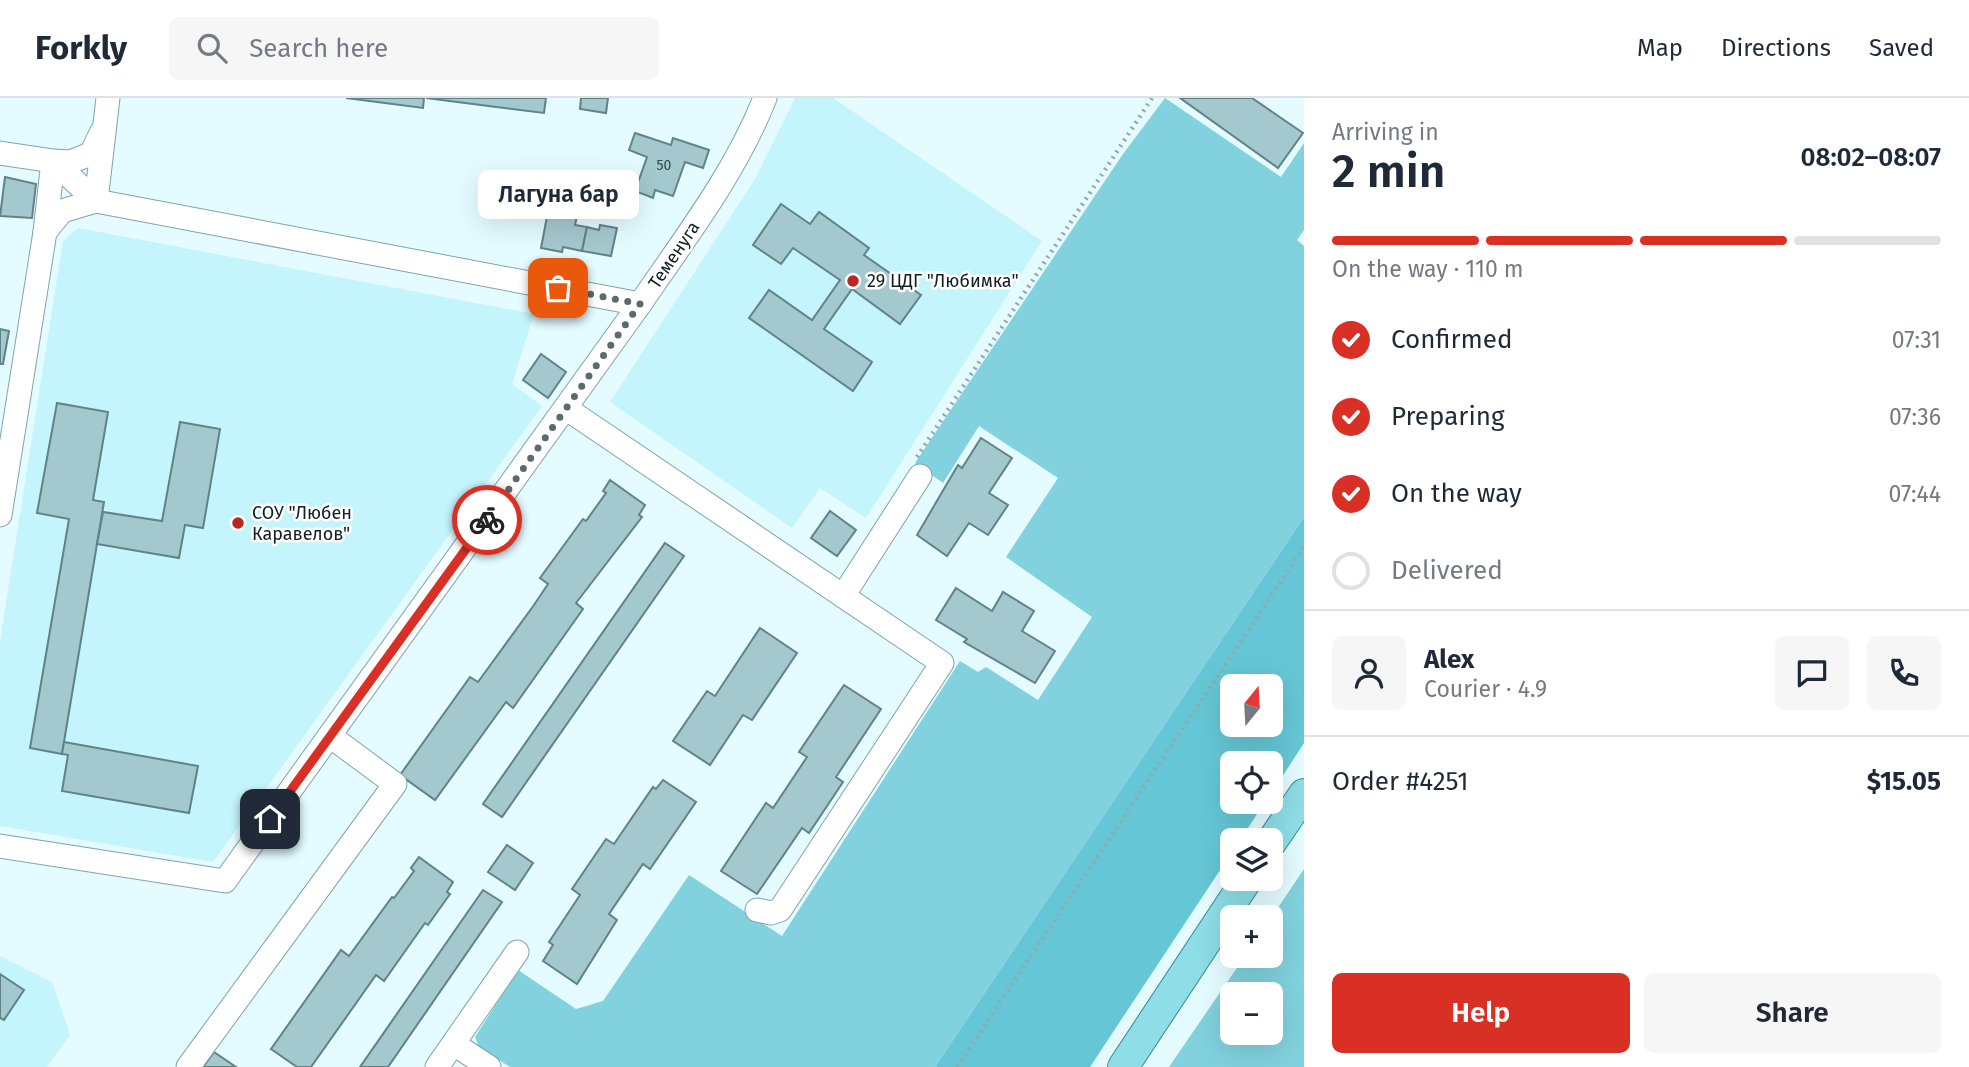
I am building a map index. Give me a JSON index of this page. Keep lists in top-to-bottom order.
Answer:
{
  "streets": {
    "street": ["Теменуга"]
  },
  "places": ["29 ЦДГ \"Любимка\"", "Лагуна бар", "СОУ \"Любен Каравелов\""],
  "house_numbers": ["50"],
  "north": "top",
  "page": {
    "header": "Forkly",
    "search": "Search here",
    "nav": ["Map", "Directions", "Saved"],
    "heading": ["2 min", "Arriving in", "08:02–08:07"],
    "panel": [
      "Alex",
      "Courier · 4.9",
      "Order #4251",
      "$15.05"
    ],
    "bubble": "Лагуна бар",
    "bar": "On the way · 110 m",
    "list": [
      ["Confirmed", "07:31"],
      ["Preparing", "07:36"],
      ["On the way", "07:44"],
      "Delivered"
    ],
    "map_buttons": ["+", "−"],
    "buttons": ["Help", "Share"]
  }
}
